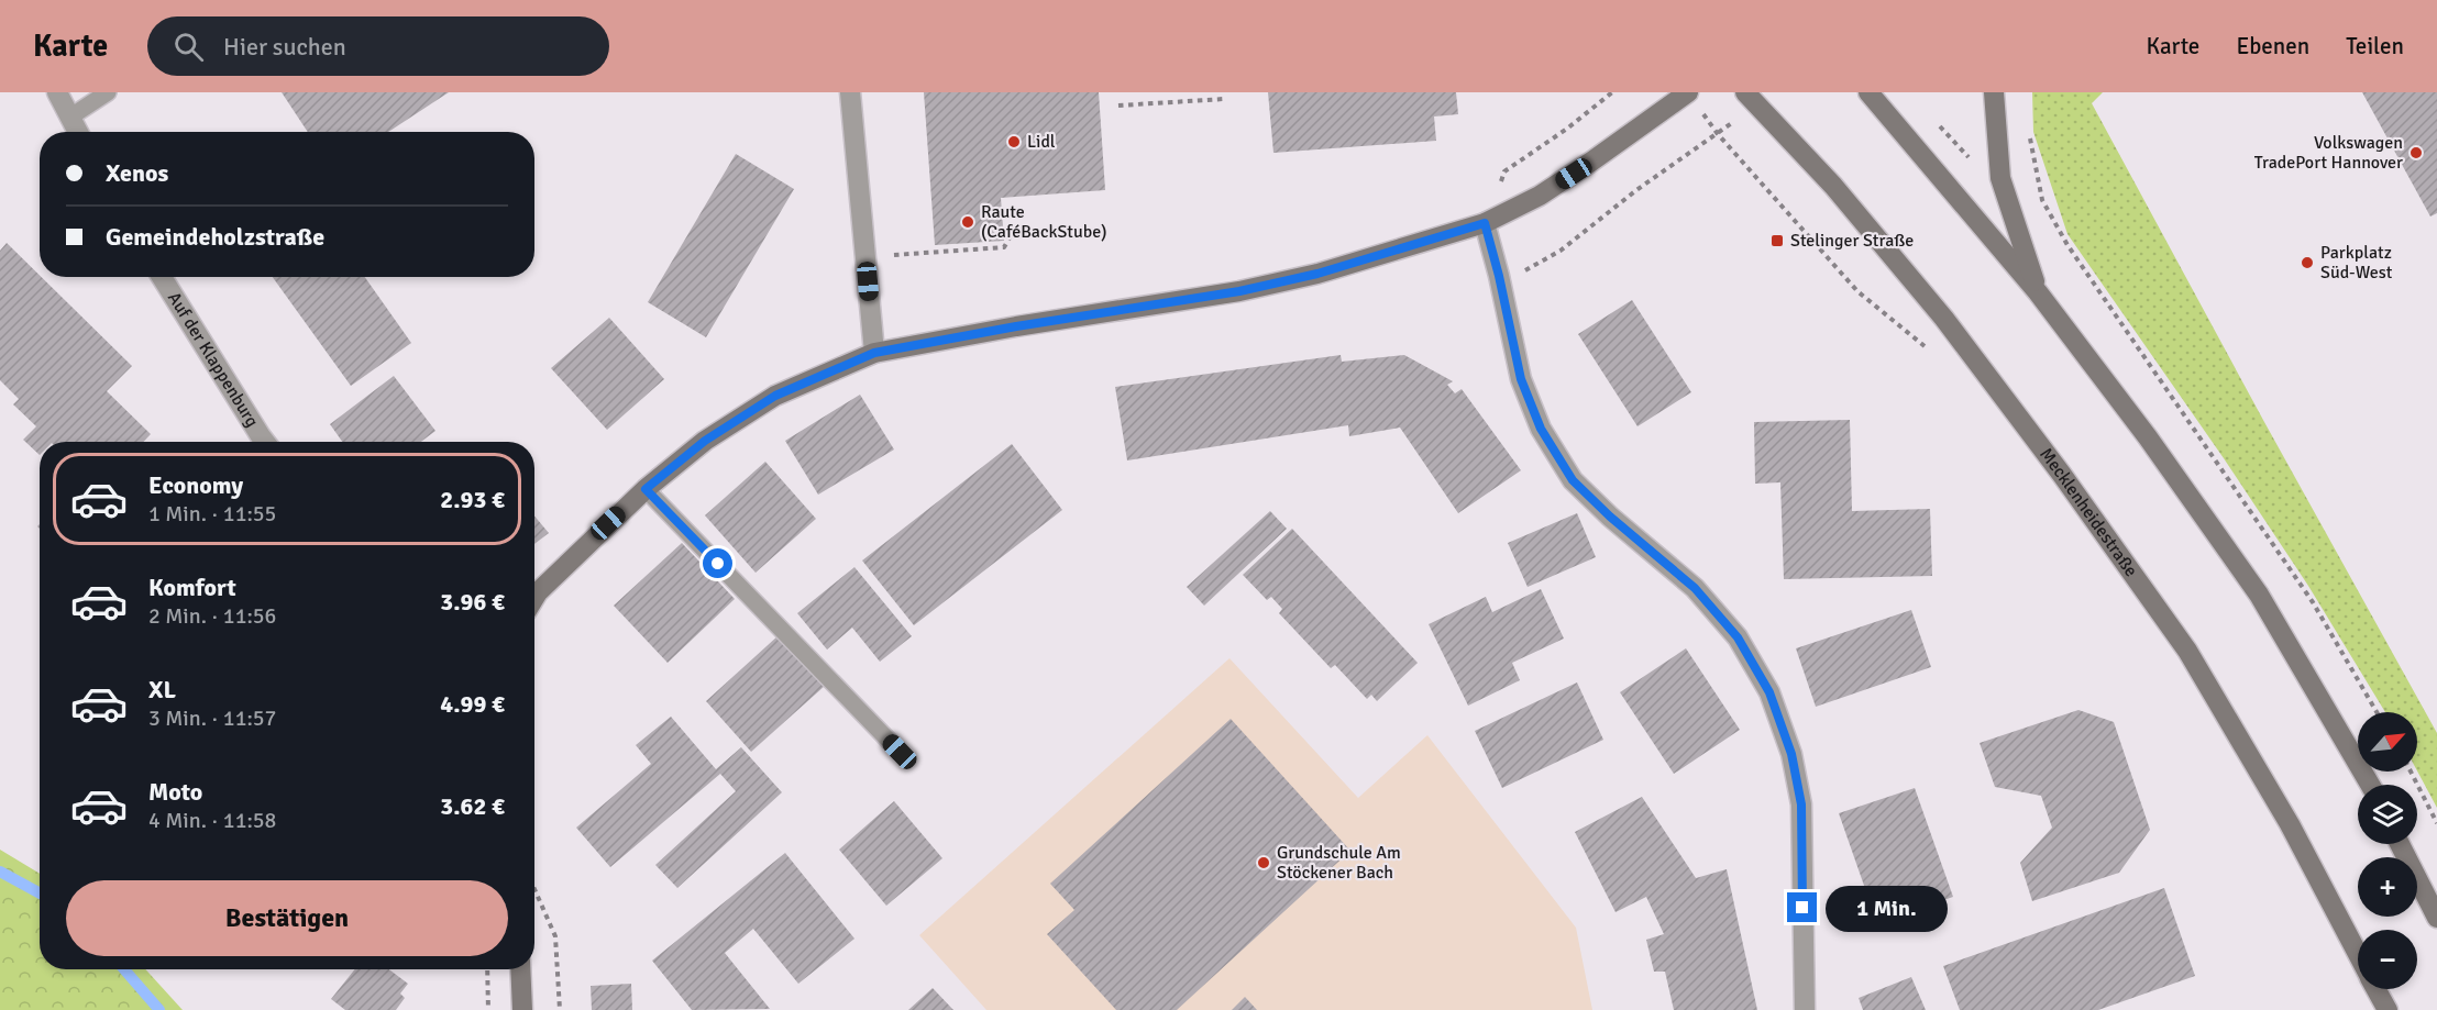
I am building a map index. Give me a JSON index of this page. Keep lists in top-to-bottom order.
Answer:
{
  "streets": {
    "main road": ["Mecklenheidestraße"],
    "street": ["Auf der Klappenburg"]
  },
  "places": {
    "other": [
      "Lidl",
      "Volkswagen TradePort Hannover",
      "Raute (CaféBackStube)",
      "Parkplatz Süd-West",
      "Grundschule Am Stöckener Bach"
    ],
    "transit": ["Stelinger Straße"]
  },
  "north": "top right",
  "page": {
    "header": "Karte",
    "search": "Hier suchen",
    "nav": ["Karte", "Ebenen", "Teilen"],
    "banner": ["Xenos", "Gemeindeholzstraße"],
    "list": [
      {
        "name": "Economy",
        "note": "1 Min. · 11:55",
        "value": "2.93 €"
      },
      {
        "name": "Komfort",
        "note": "2 Min. · 11:56",
        "value": "3.96 €"
      },
      {
        "name": "XL",
        "note": "3 Min. · 11:57",
        "value": "4.99 €"
      },
      {
        "name": "Moto",
        "note": "4 Min. · 11:58",
        "value": "3.62 €"
      }
    ],
    "map_buttons": ["+", "−"],
    "buttons": "Bestätigen",
    "bubble": "1 Min."
  }
}
